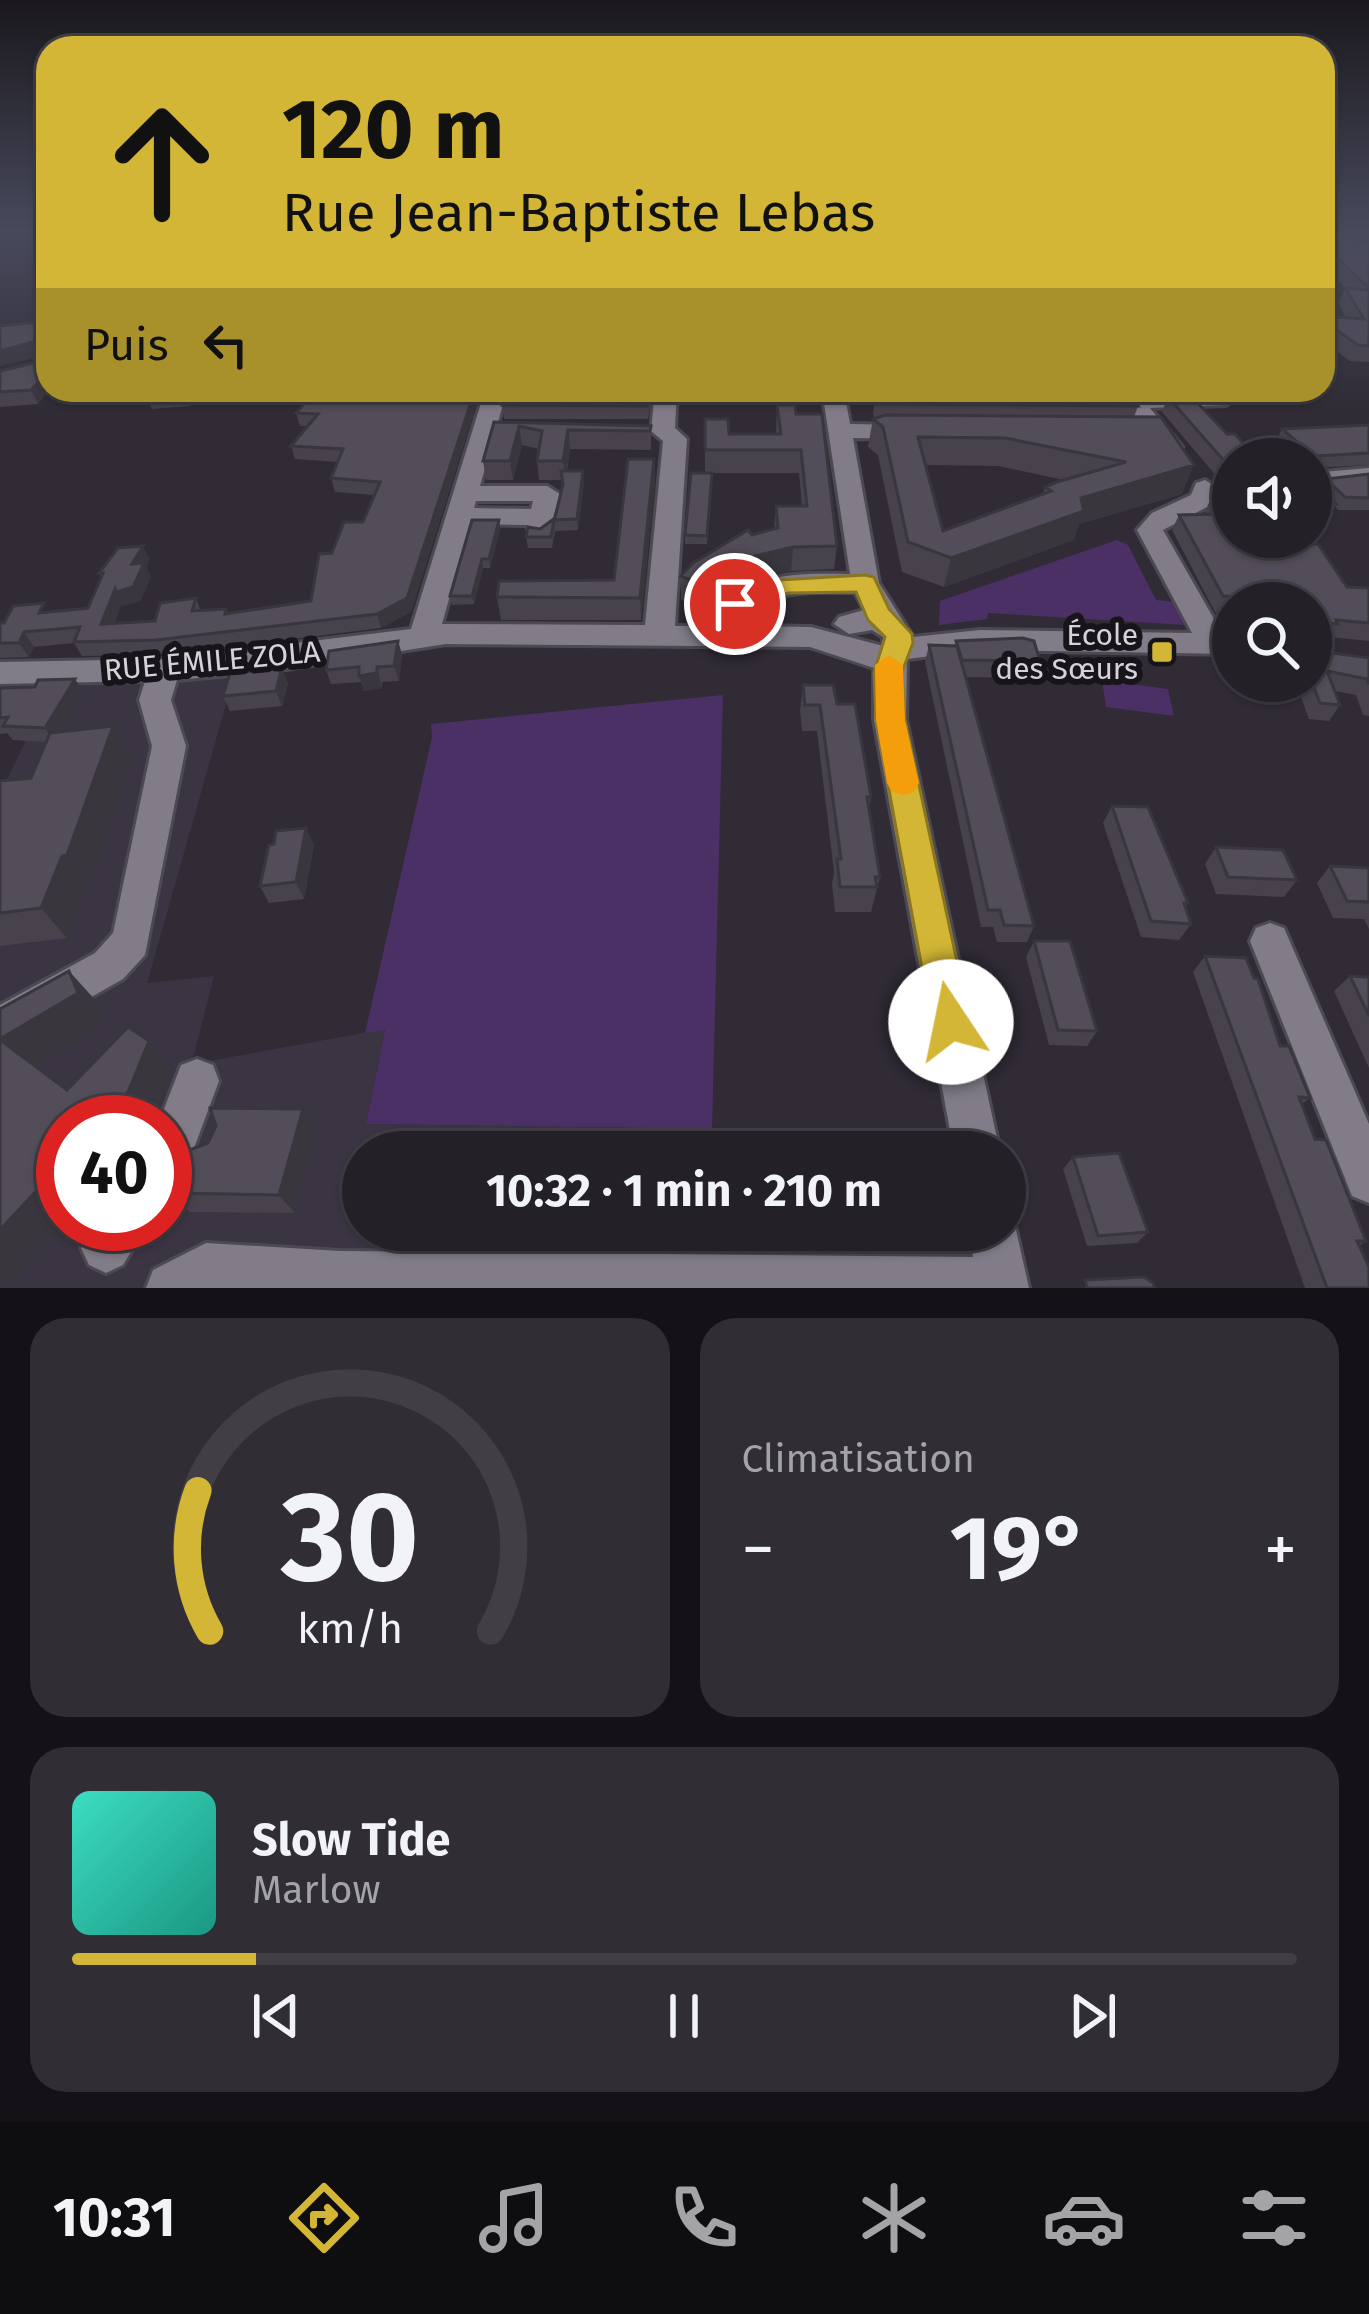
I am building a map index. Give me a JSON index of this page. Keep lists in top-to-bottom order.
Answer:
{
  "streets": {
    "street": ["RUE ÉMILE ZOLA"]
  },
  "places": {
    "transit": ["École des Sœurs"]
  },
  "page": {
    "turn": ["120 m", "Rue Jean-Baptiste Lebas"],
    "then": "Puis",
    "limit": "40",
    "trip": "10:32 · 1 min · 210 m",
    "tile": "Climatisation",
    "heat": ["−", "19°", "+"],
    "song": ["Slow Tide", "Marlow"],
    "tabs": "10:31",
    "gauge": ["30", "km/h"]
  }
}
